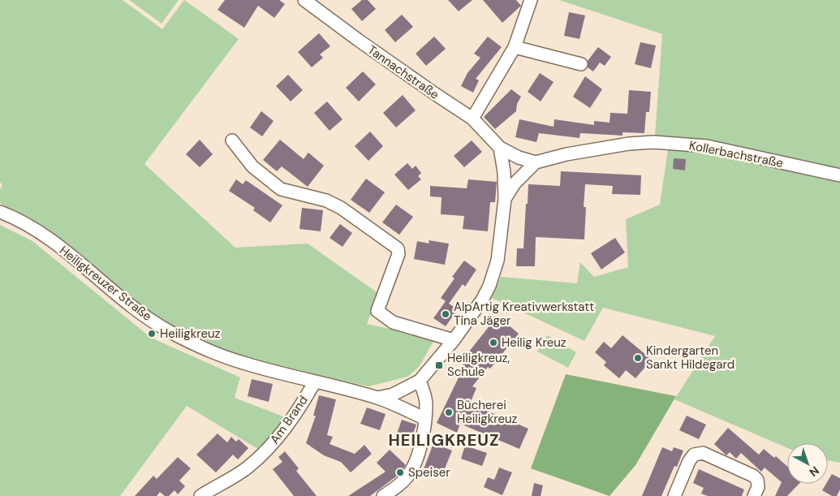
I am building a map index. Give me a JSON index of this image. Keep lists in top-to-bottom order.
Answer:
{
  "streets": {
    "street": [
      "Tannachstraße",
      "Kollerbachstraße",
      "Heiligkreuzer Straße",
      "Am Brand"
    ]
  },
  "crossings": [
    ["Tannachstraße", "Kollerbachstraße"],
    ["Heiligkreuzer Straße", "Am Brand"]
  ],
  "districts": ["HEILIGKREUZ"],
  "places": {
    "other": [
      "AlpArtig Kreativwerkstatt Tina Jäger",
      "Heiligkreuz",
      "Heilig Kreuz",
      "Kindergarten Sankt Hildegard",
      "Bücherei Heiligkreuz",
      "Speiser"
    ],
    "transit": ["Heiligkreuz, Schule"]
  },
  "north": "bottom right"
}
